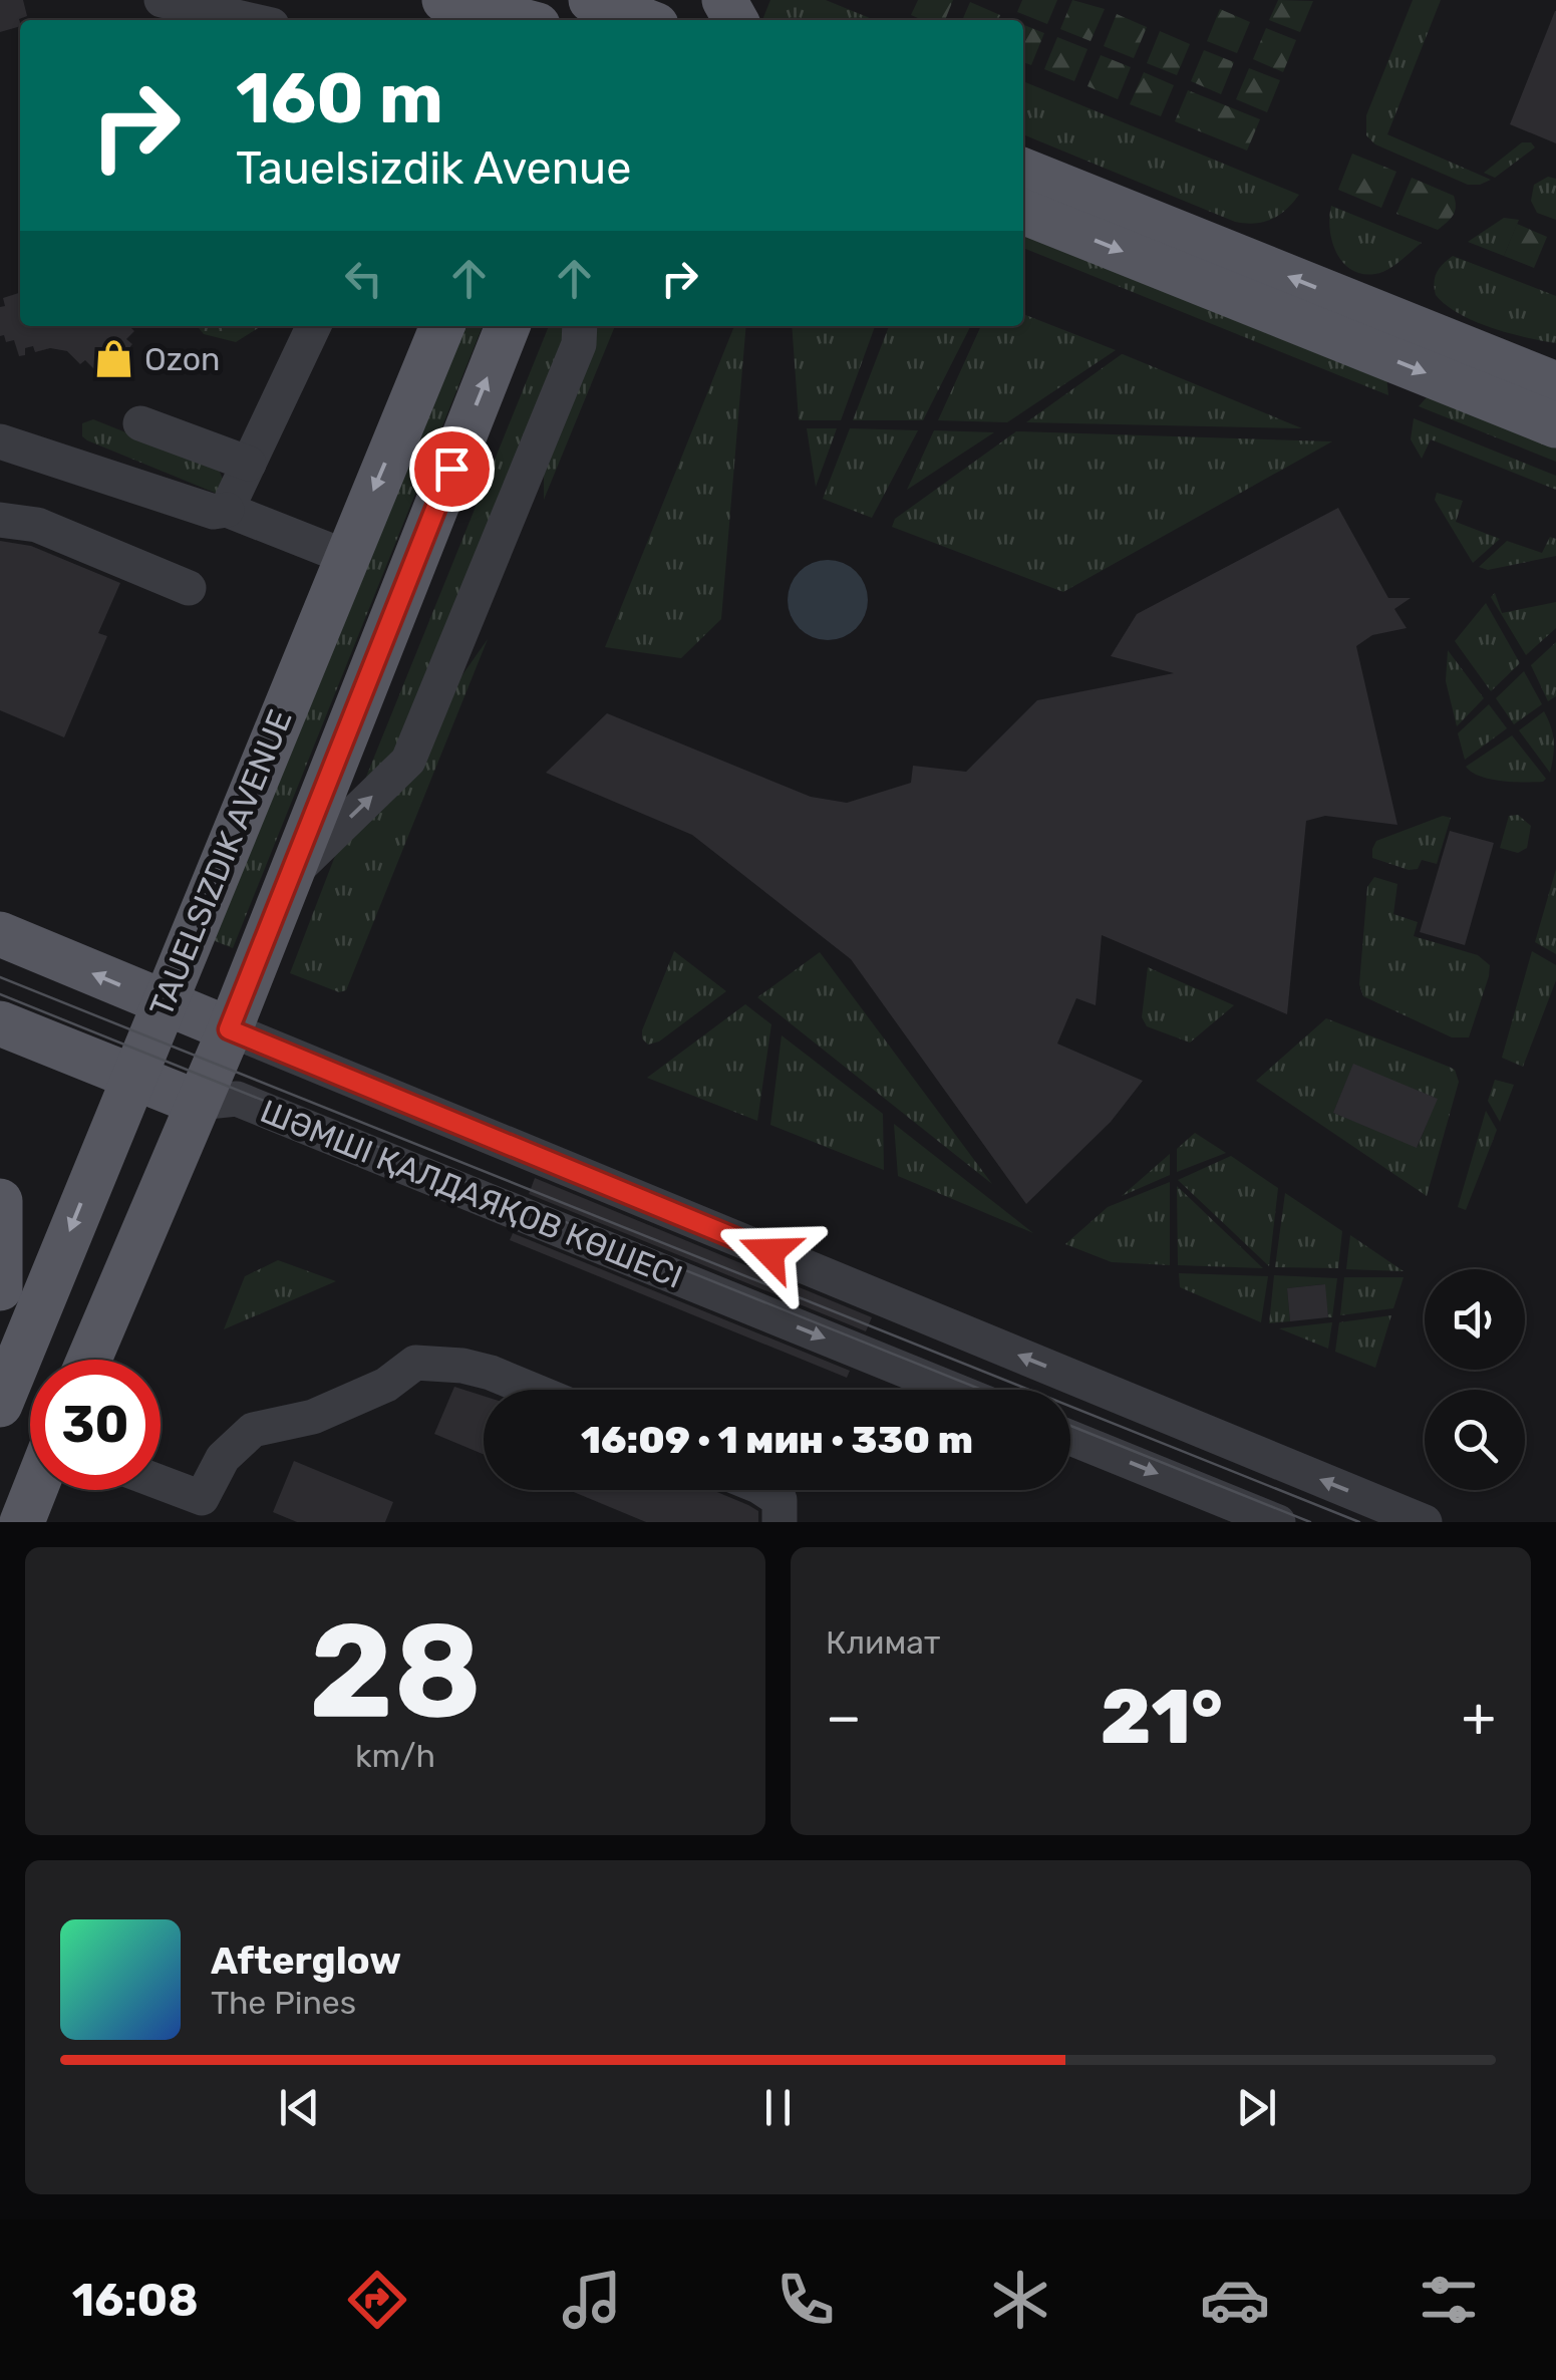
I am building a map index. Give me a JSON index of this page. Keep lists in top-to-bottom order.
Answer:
{
  "streets": {
    "main road": ["TAUELSIZDIK AVENUE", "ШӘМШІ ҚАЛДАЯҚОВ КӨШЕСІ"]
  },
  "crossings": [
    ["TAUELSIZDIK AVENUE", "ШӘМШІ ҚАЛДАЯҚОВ КӨШЕСІ"]
  ],
  "places": {
    "shop": ["Ozon"]
  },
  "page": {
    "turn": ["160 m", "Tauelsizdik Avenue"],
    "limit": "30",
    "trip": "16:09 · 1 мин · 330 m",
    "tile": [
      ["28", "km/h"],
      "Климат"
    ],
    "heat": ["−", "21°", "+"],
    "song": ["Afterglow", "The Pines"],
    "tabs": "16:08"
  }
}
